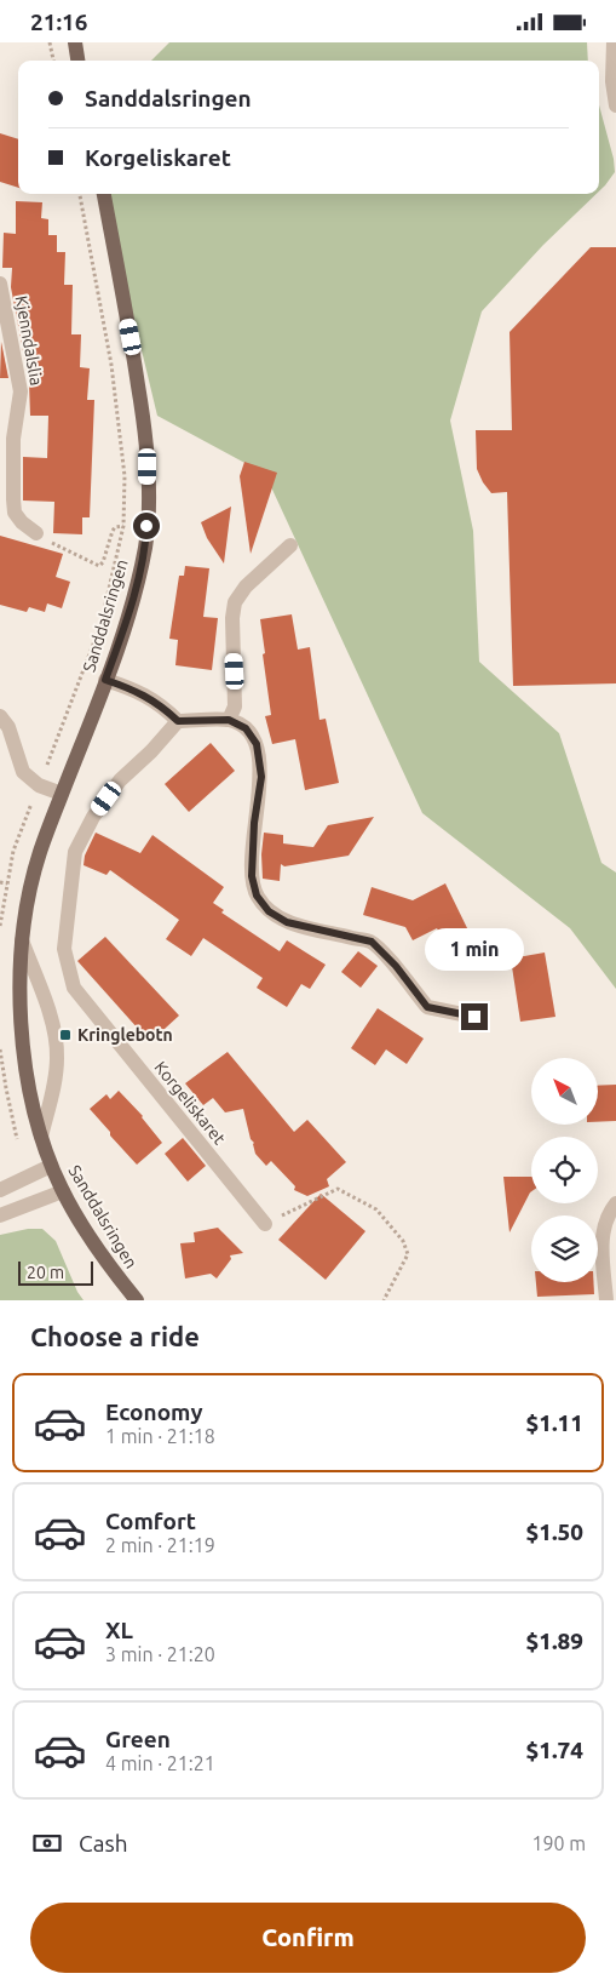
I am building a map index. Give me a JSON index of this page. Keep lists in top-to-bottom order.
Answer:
{
  "streets": {
    "main road": ["Sanddalsringen"],
    "street": ["Kjenndalslia", "Korgeliskaret"]
  },
  "places": {
    "transit": ["Kringlebotn"]
  },
  "scale_bar": "20 m",
  "north": "top left",
  "page": {
    "status": "21:16",
    "banner": ["Sanddalsringen", "Korgeliskaret"],
    "bubble": "1 min",
    "scale": "20 m",
    "heading": "Choose a ride",
    "list": [
      {
        "name": "Economy",
        "note": "1 min · 21:18",
        "value": "$1.11"
      },
      {
        "name": "Comfort",
        "note": "2 min · 21:19",
        "value": "$1.50"
      },
      {
        "name": "XL",
        "note": "3 min · 21:20",
        "value": "$1.89"
      },
      {
        "name": "Green",
        "note": "4 min · 21:21",
        "value": "$1.74"
      }
    ],
    "pay": ["Cash", "190 m"],
    "buttons": "Confirm"
  }
}
